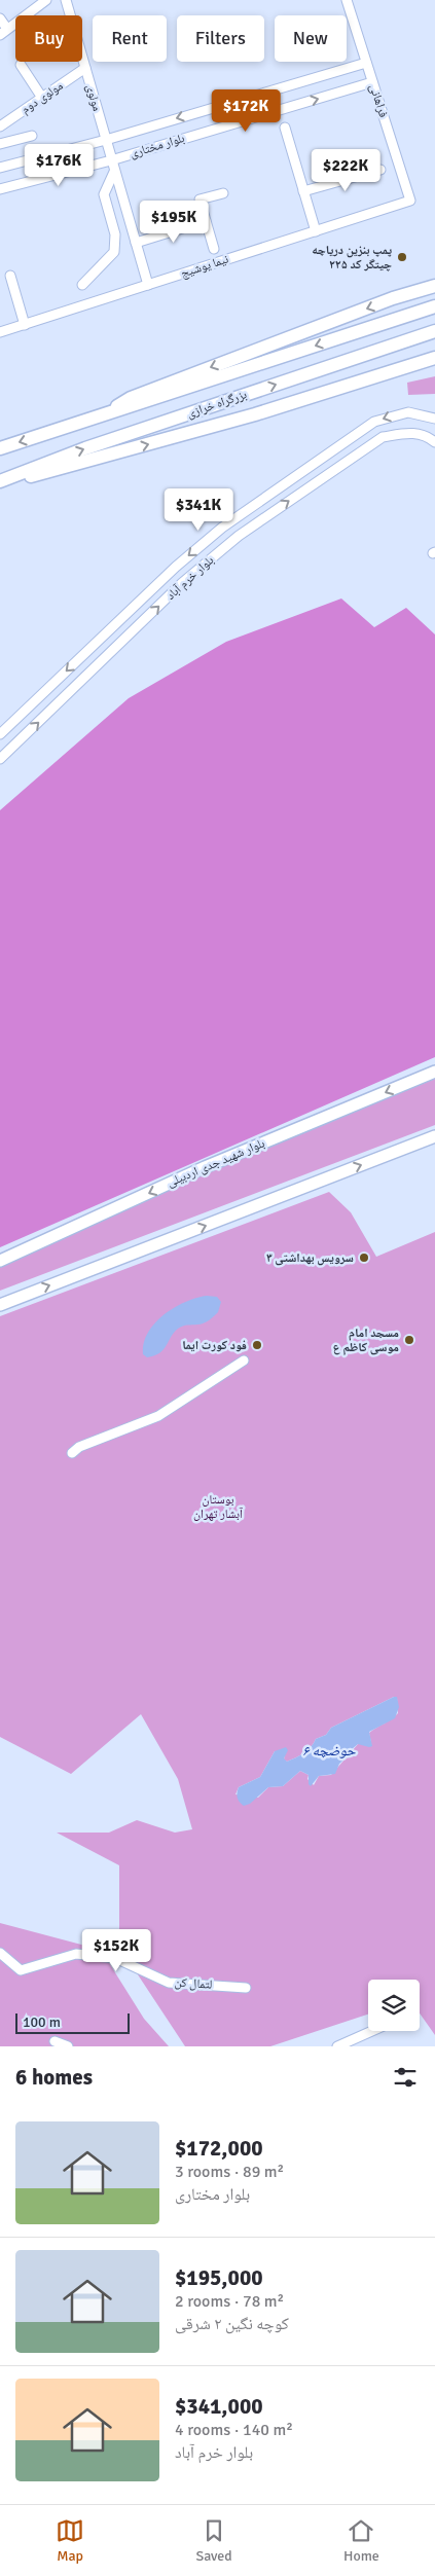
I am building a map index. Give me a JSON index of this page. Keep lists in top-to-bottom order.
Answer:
{
  "streets": {
    "highway": ["بزرگراه خرازی"],
    "main road": ["بلوار شهید جدی اردبیلی"],
    "street": [
      "مولوی دوم",
      "مولوی",
      "فراهانی",
      "بلوار مختاری",
      "نیما یوشیج",
      "بلوار خرم آباد",
      "لتمال کن"
    ]
  },
  "crossings": [
    ["مولوی دوم", "مولوی"],
    ["مولوی", "بلوار مختاری"],
    ["مولوی", "نیما یوشیج"],
    ["فراهانی", "بلوار مختاری"],
    ["فراهانی", "نیما یوشیج"]
  ],
  "water": ["حوضچه ۶"],
  "parks": ["بوستان آبشار تهران"],
  "places": [
    "پمپ بنزین دریاچه چیتگر کد ۲۲۵",
    "سرویس بهداشتی ۳",
    "مسجد امام موسی کاظم ع",
    "فود کورت ایما"
  ],
  "scale_bar": "100 m",
  "page": {
    "chip": [
      "Buy",
      "Rent",
      "Filters",
      "New"
    ],
    "price": [
      "$172K",
      "$176K",
      "$222K",
      "$195K",
      "$341K",
      "$152K"
    ],
    "scale": "100 m",
    "heading": "6 homes",
    "list": [
      {
        "name": "$172,000",
        "note": "3 rooms · 89 m² · بلوار مختاری"
      },
      {
        "name": "$195,000",
        "note": "2 rooms · 78 m² · کوچه نگین ۲ شرقی"
      },
      {
        "name": "$341,000",
        "note": "4 rooms · 140 m² · بلوار خرم آباد"
      }
    ],
    "tabs": ["Map", "Saved", "Home"]
  }
}
